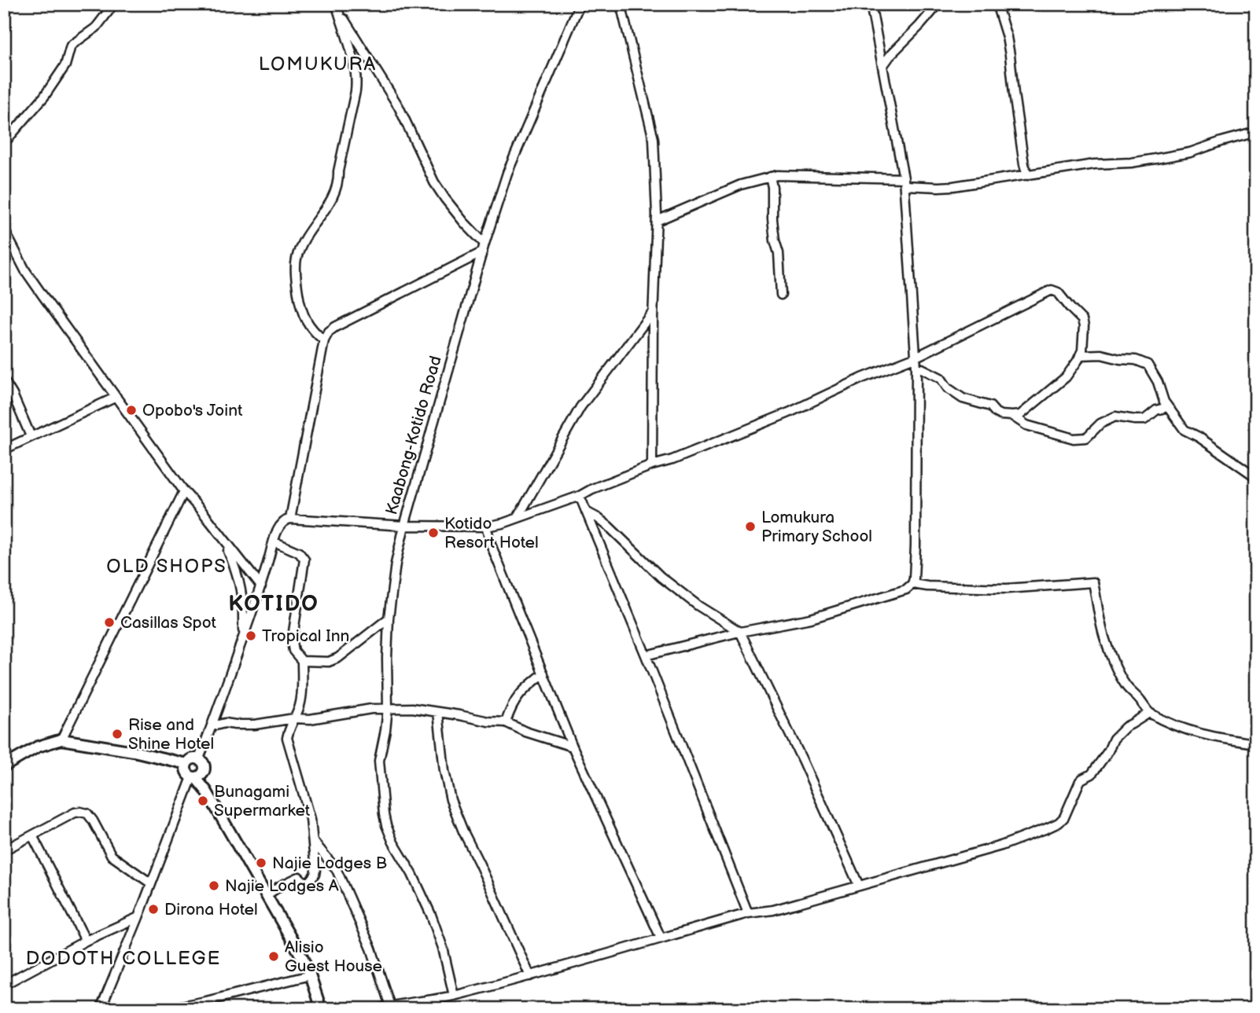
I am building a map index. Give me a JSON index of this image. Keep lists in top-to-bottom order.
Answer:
{
  "streets": {
    "street": ["Kaabong-Kotido Road"]
  },
  "districts": [
    "LOMUKURA",
    "OLD SHOPS",
    "KOTIDO",
    "DODOTH COLLEGE"
  ],
  "places": [
    "Opobo's Joint",
    "Lomukura Primary School",
    "Kotido Resort Hotel",
    "Casillas Spot",
    "Tropical Inn",
    "Rise and Shine Hotel",
    "Bunagami Supermarket",
    "Najie Lodges B",
    "Najie Lodges A",
    "Dirona Hotel",
    "Alisio Guest House"
  ]
}
